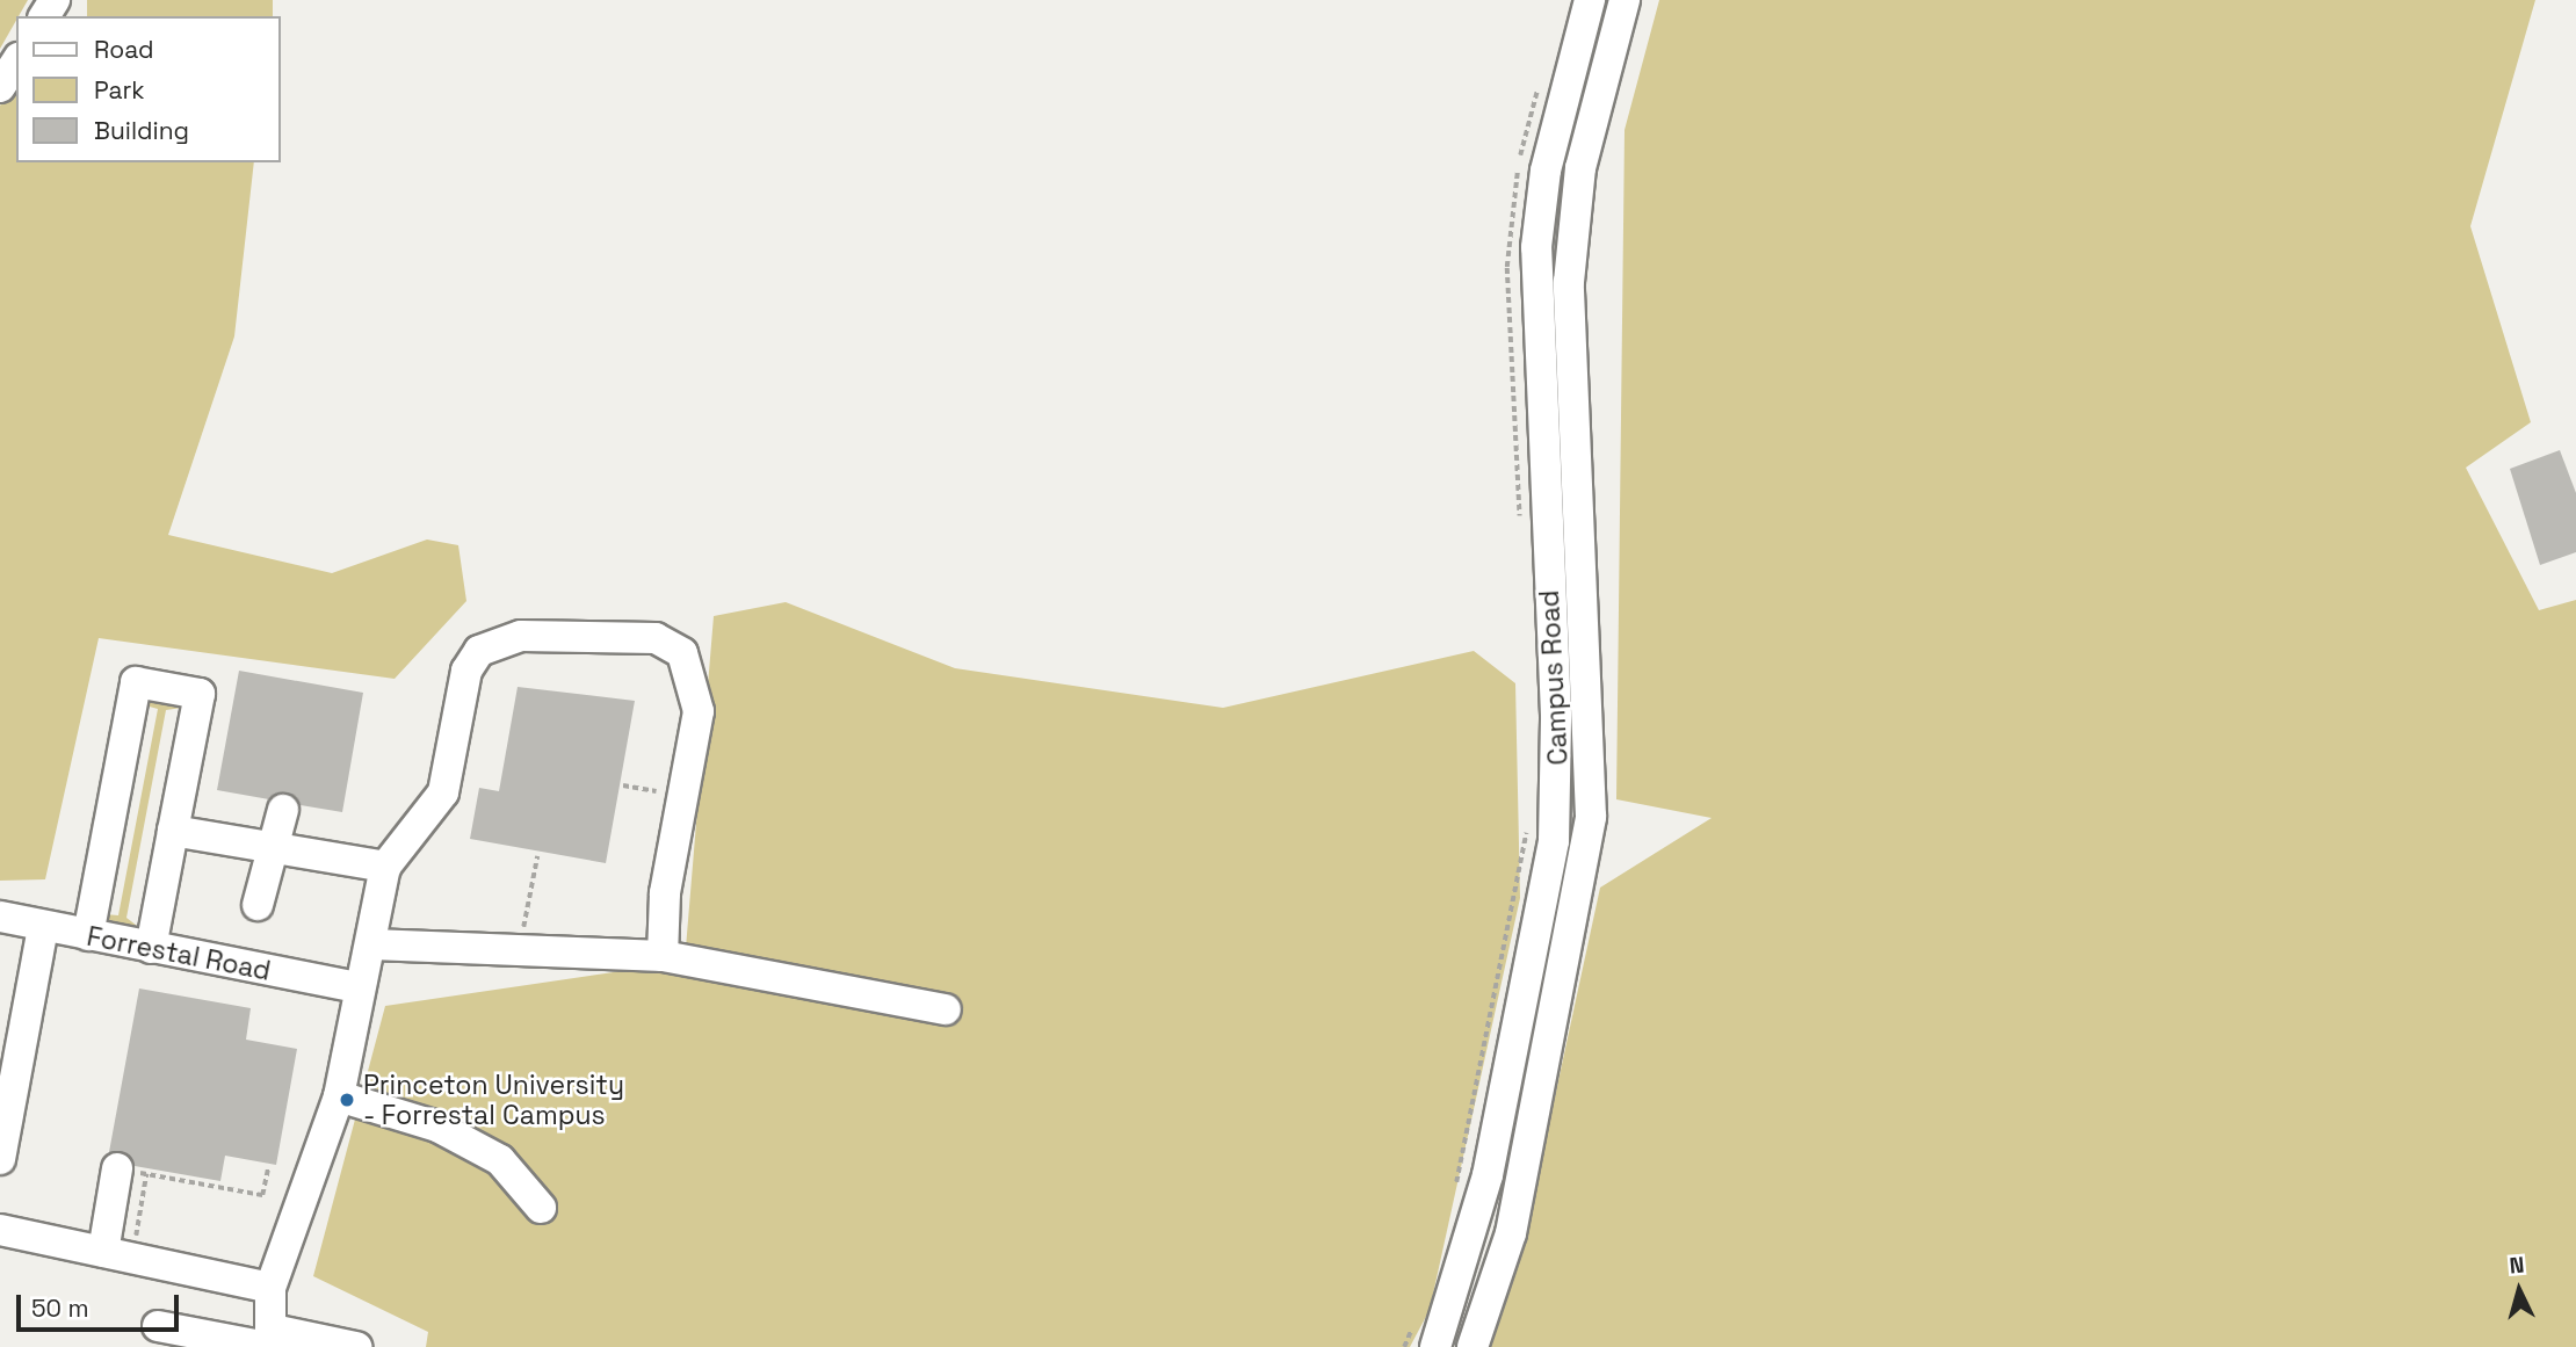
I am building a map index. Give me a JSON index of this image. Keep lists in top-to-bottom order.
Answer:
{
  "streets": {
    "street": ["Campus Road", "Forrestal Road"]
  },
  "places": ["Princeton University - Forrestal Campus"],
  "legend": ["Road", "Park", "Building"],
  "scale_bar": "50 m",
  "north": "top"
}
